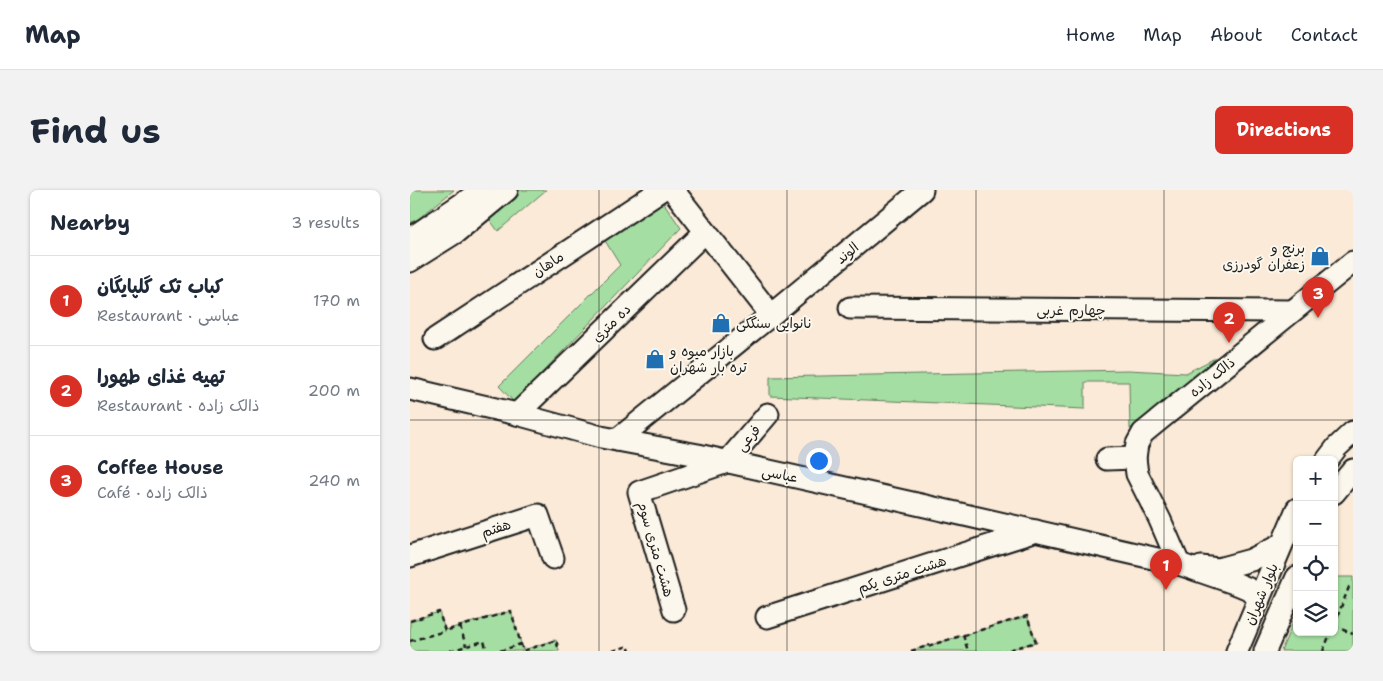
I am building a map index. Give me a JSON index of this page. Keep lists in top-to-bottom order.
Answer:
{
  "streets": {
    "street": [
      "الوند",
      "ماهان",
      "چهارم غربی",
      "ده متری",
      "ذالک زاده",
      "فرعی",
      "عباسی",
      "هفتم",
      "هشت متری سوم",
      "هشت متری یکم",
      "بلوار شهران"
    ]
  },
  "crossings": [
    ["الوند", "عباسی"],
    ["چهارم غربی", "ذالک زاده"],
    ["ده متری", "عباسی"],
    ["فرعی", "عباسی"],
    ["فرعی", "هشت متری سوم"],
    ["عباسی", "هشت متری سوم"],
    ["عباسی", "هشت متری یکم"]
  ],
  "places": {
    "shop": ["برنج و زعفران گودرزی", "نانوایی سنگکی", "بازار میوه و تره بار شهران"]
  },
  "page": {
    "header": "Map",
    "nav": [
      "Home",
      "Map",
      "About",
      "Contact"
    ],
    "buttons": "Directions",
    "title": "Find us",
    "heading": ["Nearby", "3 results"],
    "list": [
      {
        "mark": "1",
        "name": "کباب تک گلپایگان",
        "note": "Restaurant · عباسی",
        "value": "170 m"
      },
      {
        "mark": "2",
        "name": "تهیه غذای طهورا",
        "note": "Restaurant · ذالک زاده",
        "value": "200 m"
      },
      {
        "mark": "3",
        "name": "Coffee House",
        "note": "Café · ذالک زاده",
        "value": "240 m"
      }
    ],
    "pins": ["3", "2", "1"],
    "map_buttons": ["+", "−"]
  }
}
